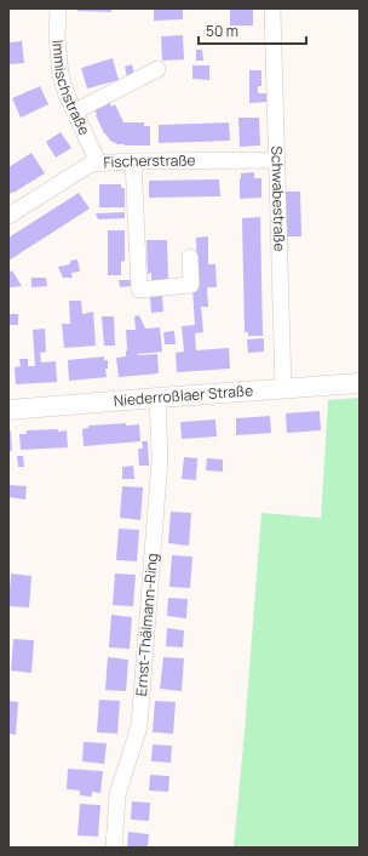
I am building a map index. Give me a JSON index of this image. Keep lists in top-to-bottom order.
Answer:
{
  "streets": {
    "main road": ["Niederroßlaer Straße"],
    "street": [
      "Immischstraße",
      "Fischerstraße",
      "Schwabestraße",
      "Ernst-Thälmann-Ring"
    ]
  },
  "crossings": [
    ["Immischstraße", "Fischerstraße"],
    ["Fischerstraße", "Schwabestraße"],
    ["Schwabestraße", "Niederroßlaer Straße"],
    ["Niederroßlaer Straße", "Ernst-Thälmann-Ring"]
  ],
  "scale_bar": "50 m"
}
